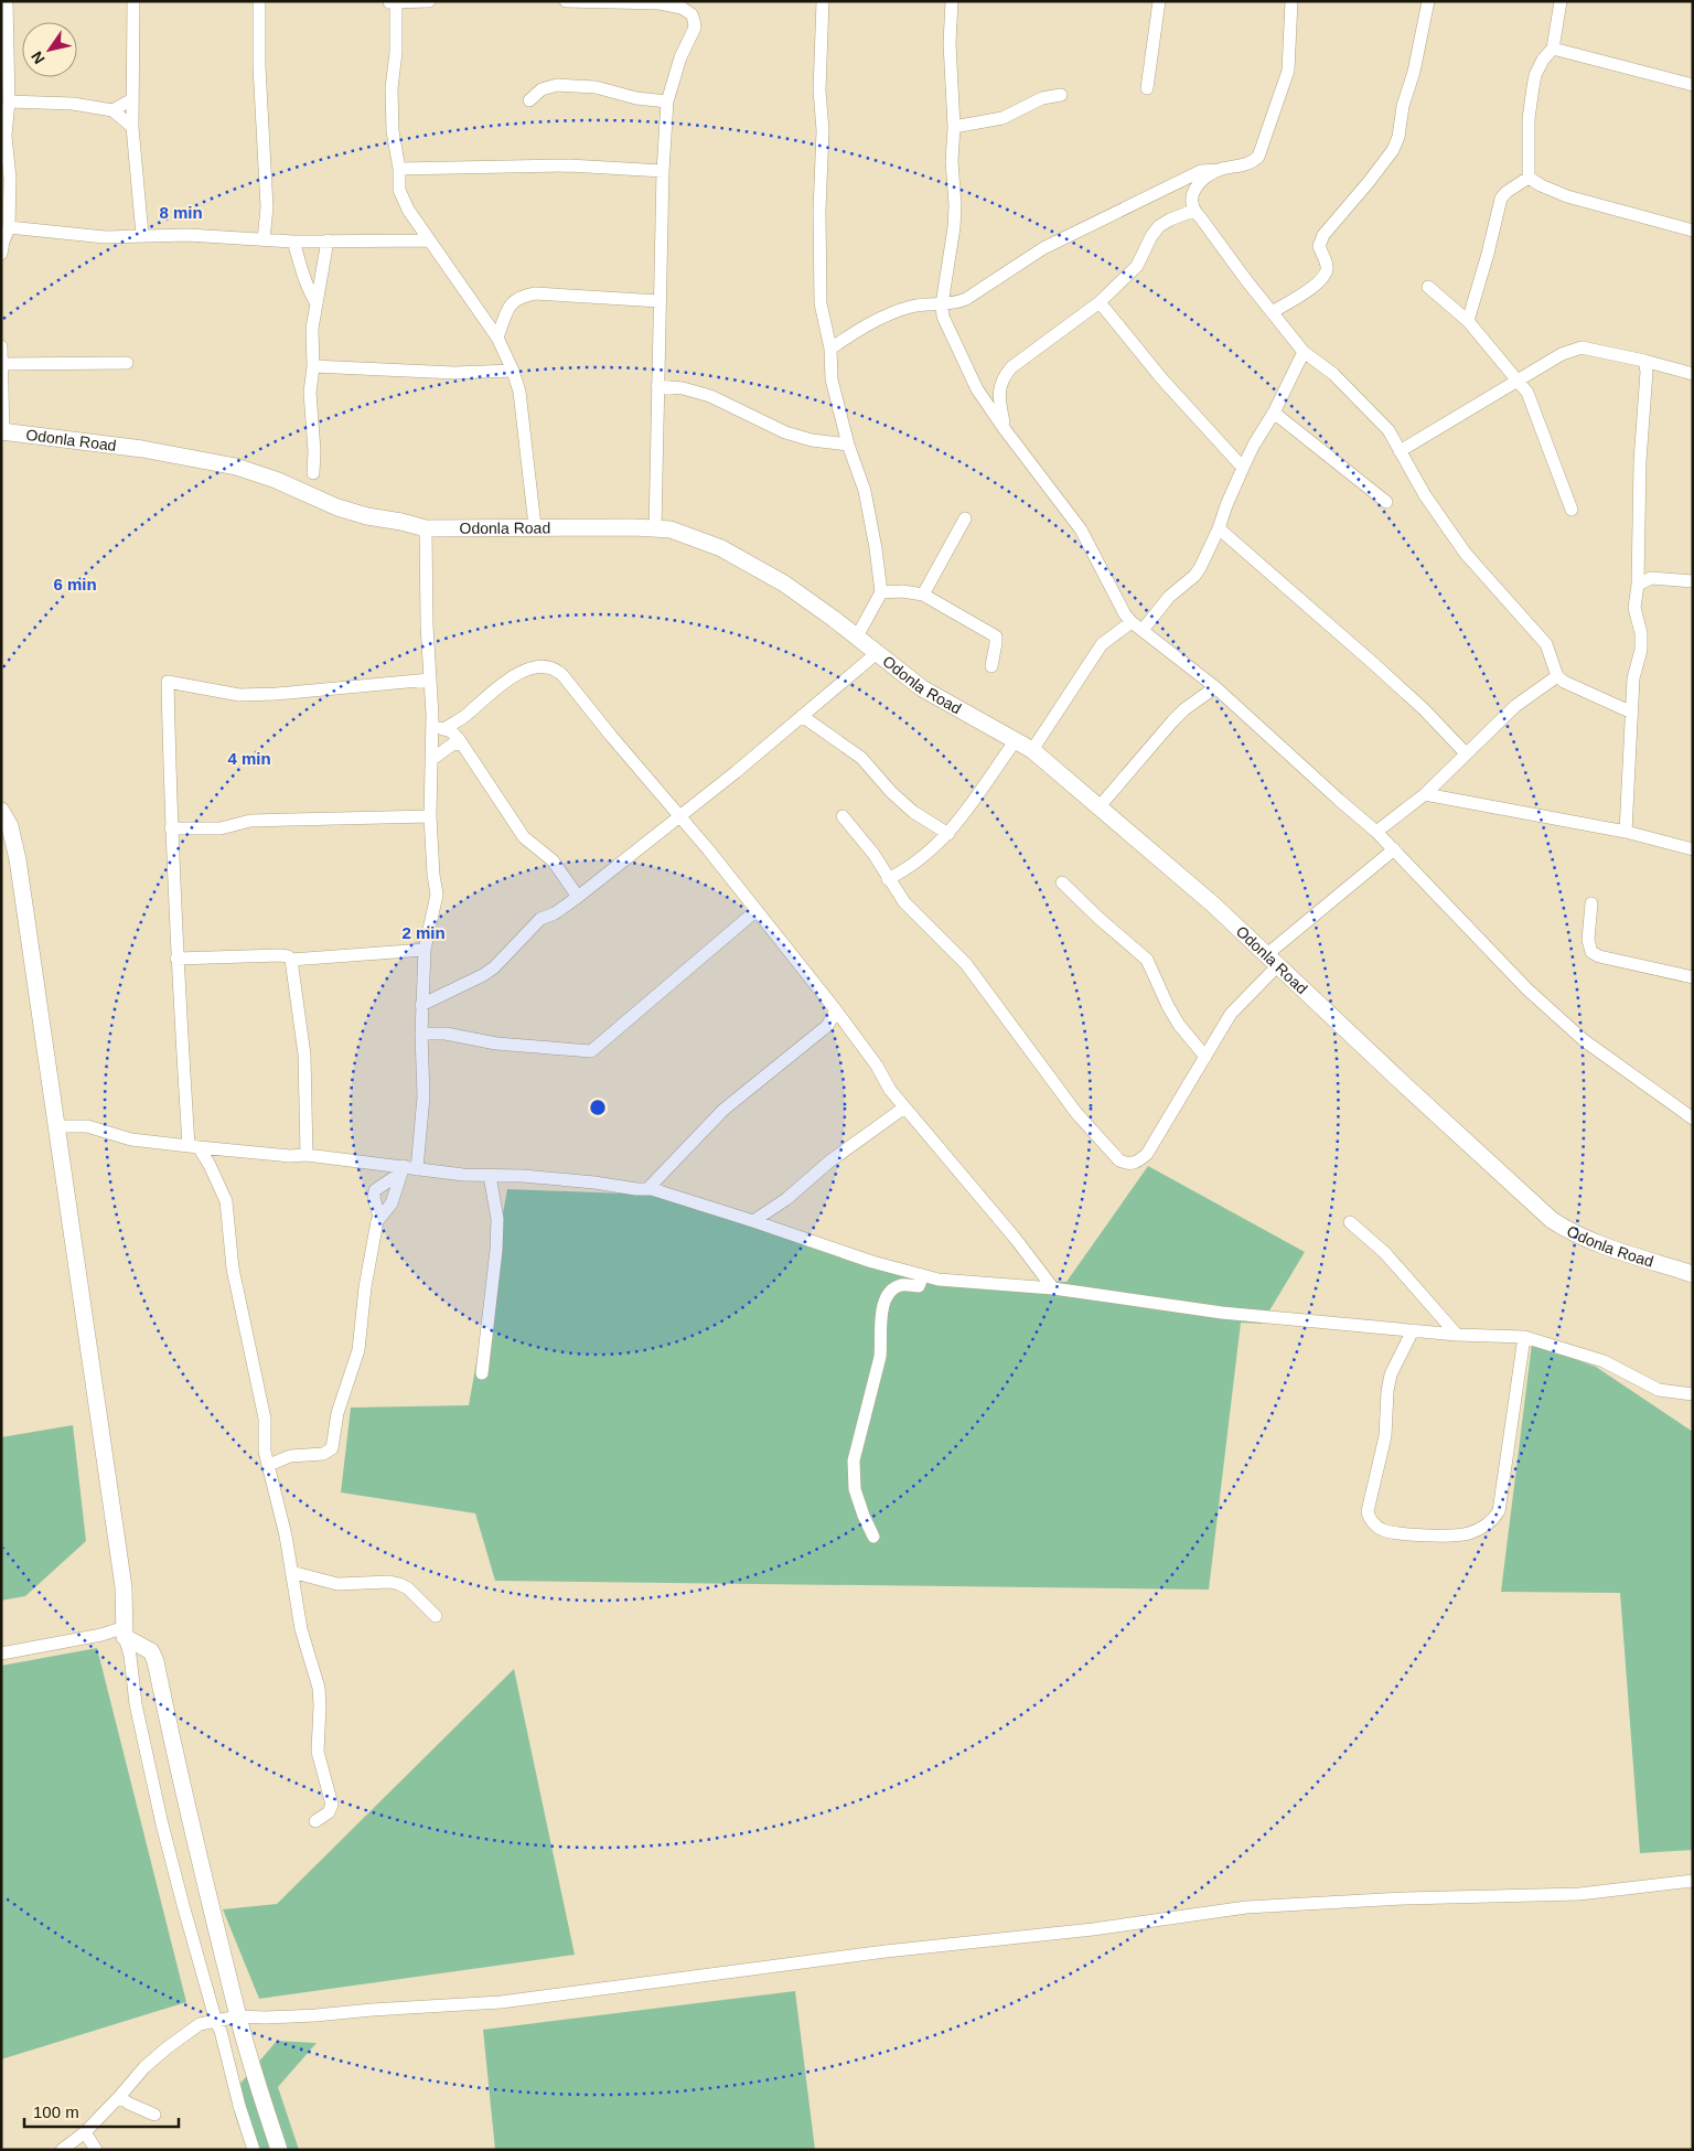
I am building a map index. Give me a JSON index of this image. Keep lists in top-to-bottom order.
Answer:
{
  "streets": {
    "street": ["Odonla Road"]
  },
  "scale_bar": "100 m",
  "north": "bottom left",
  "rings": [
    "8 min",
    "6 min",
    "4 min",
    "2 min"
  ]
}
